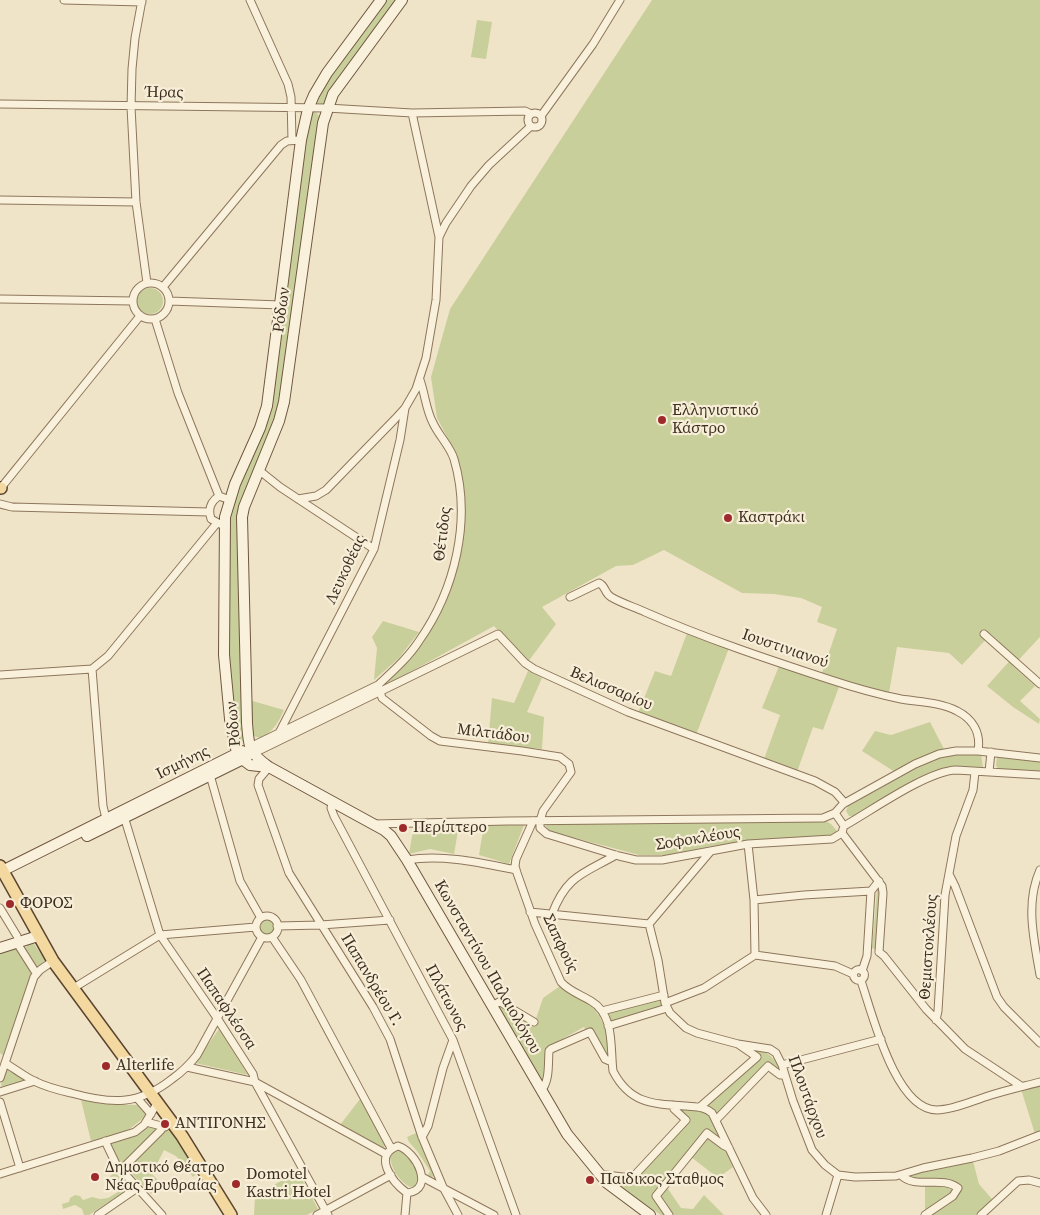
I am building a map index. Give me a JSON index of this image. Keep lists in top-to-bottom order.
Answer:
{
  "streets": {
    "street": [
      "Ήρας",
      "Ρόδων",
      "Θέτιδος",
      "Λευκοθέας",
      "Ιουστινιανού",
      "Βελισσαρίου",
      "Μιλτιάδου",
      "Ισμήνης",
      "Σοφοκλέους",
      "Σαπφούς",
      "Θεμιστοκλέους",
      "Κωνσταντίνου Παλαιολόγου",
      "Παπανδρέου Γ.",
      "Πλάτωνος",
      "Παπαφλέσσα",
      "Πλουτάρχου"
    ]
  },
  "crossings": [
    ["Ήρας", "Ρόδων"],
    ["Ρόδων", "Ισμήνης"],
    ["Ρόδων", "Κωνσταντίνου Παλαιολόγου"],
    ["Ρόδων", "Παπανδρέου Γ."],
    ["Θέτιδος", "Βελισσαρίου"],
    ["Θέτιδος", "Μιλτιάδου"],
    ["Θέτιδος", "Ισμήνης"],
    ["Λευκοθέας", "Ισμήνης"],
    ["Βελισσαρίου", "Μιλτιάδου"],
    ["Βελισσαρίου", "Ισμήνης"],
    ["Μιλτιάδου", "Ισμήνης"],
    ["Μιλτιάδου", "Σοφοκλέους"],
    ["Ισμήνης", "Παπαφλέσσα"],
    ["Σοφοκλέους", "Θεμιστοκλέους"],
    ["Σοφοκλέους", "Κωνσταντίνου Παλαιολόγου"],
    ["Κωνσταντίνου Παλαιολόγου", "Παπανδρέου Γ."],
    ["Κωνσταντίνου Παλαιολόγου", "Πλάτωνος"]
  ],
  "places": [
    "Ελληνιστικό Κάστρο",
    "Καστράκι",
    "Περίπτερο",
    "ΦΟΡΟΣ",
    "Alterlife",
    "ΑΝΤΙΓΟΝΗΣ",
    "Δημοτικό Θέατρο Νέας Ερυθραίας",
    "Παιδικος Σταθμος",
    "Domotel Kastri Hotel"
  ]
}
